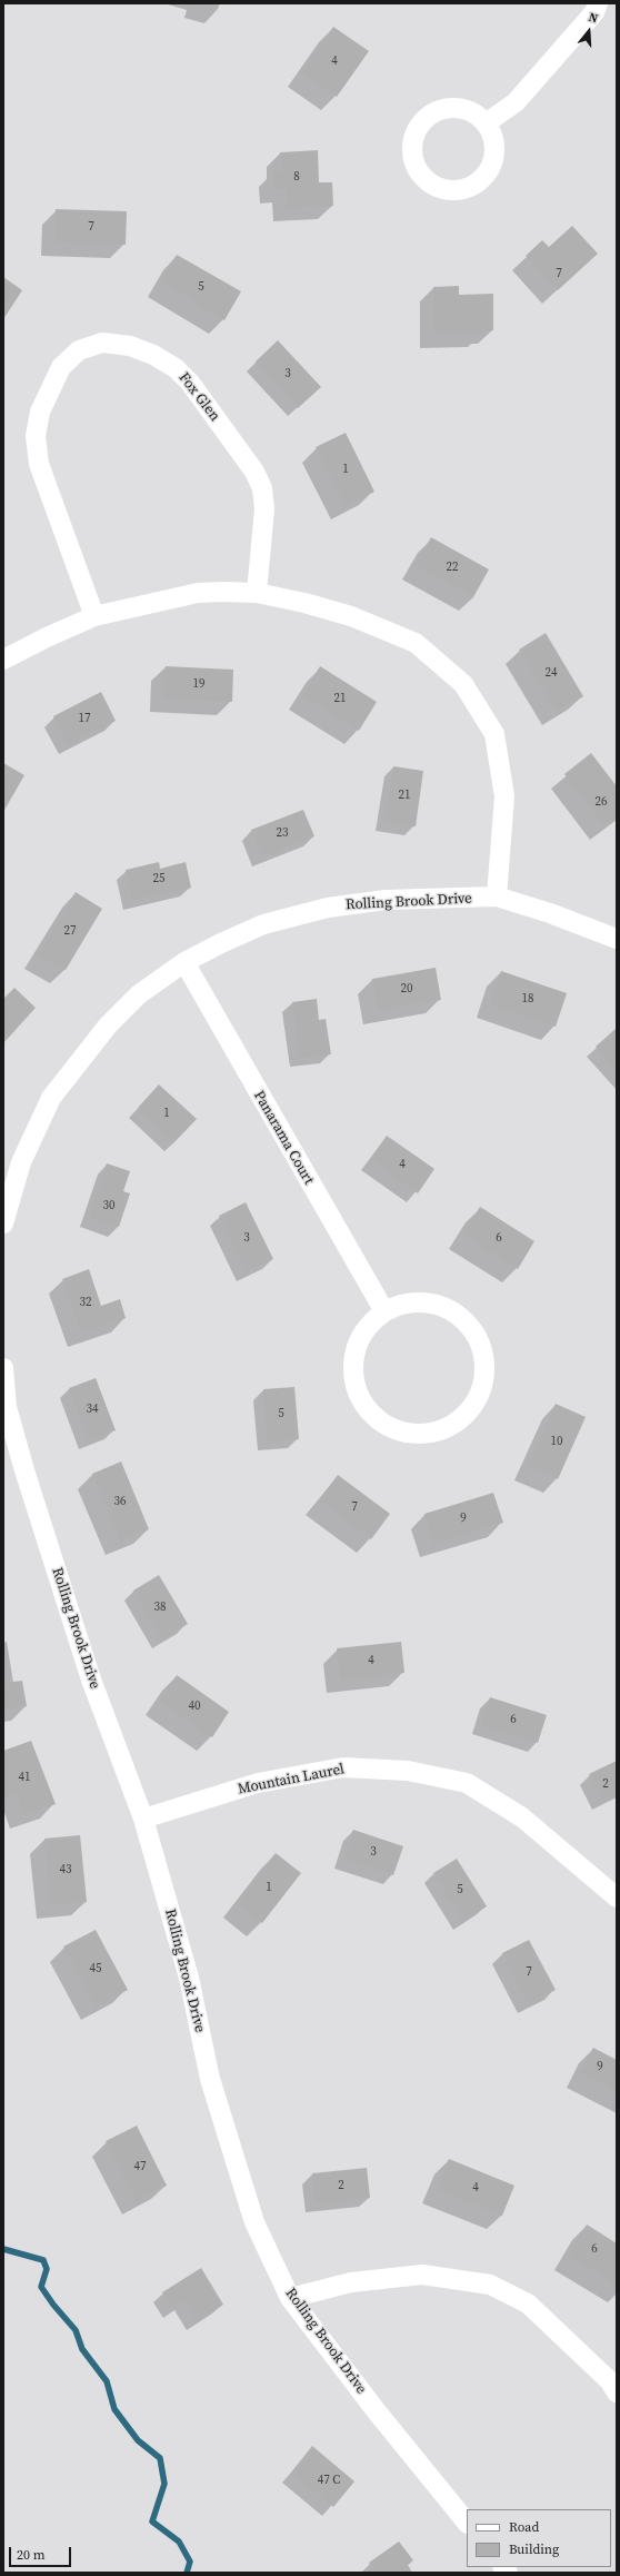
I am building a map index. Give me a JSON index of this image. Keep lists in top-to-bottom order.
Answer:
{
  "streets": {
    "street": [
      "Fox Glen",
      "Rolling Brook Drive",
      "Panarama Court",
      "Mountain Laurel"
    ]
  },
  "crossings": [
    ["Rolling Brook Drive", "Panarama Court"],
    ["Rolling Brook Drive", "Mountain Laurel"]
  ],
  "house_numbers": [
    "4",
    "8",
    "7",
    "7",
    "5",
    "3",
    "1",
    "22",
    "24",
    "19",
    "21",
    "17",
    "21",
    "26",
    "23",
    "25",
    "27",
    "20",
    "18",
    "1",
    "4",
    "30",
    "3",
    "6",
    "32",
    "34",
    "5",
    "10",
    "36",
    "7",
    "9",
    "38",
    "4",
    "40",
    "6",
    "41",
    "2",
    "3",
    "43",
    "1",
    "5",
    "45",
    "7",
    "9",
    "47",
    "2",
    "4",
    "6",
    "47 C"
  ],
  "legend": ["Road", "Building"],
  "scale_bar": "20 m",
  "north": "top"
}
